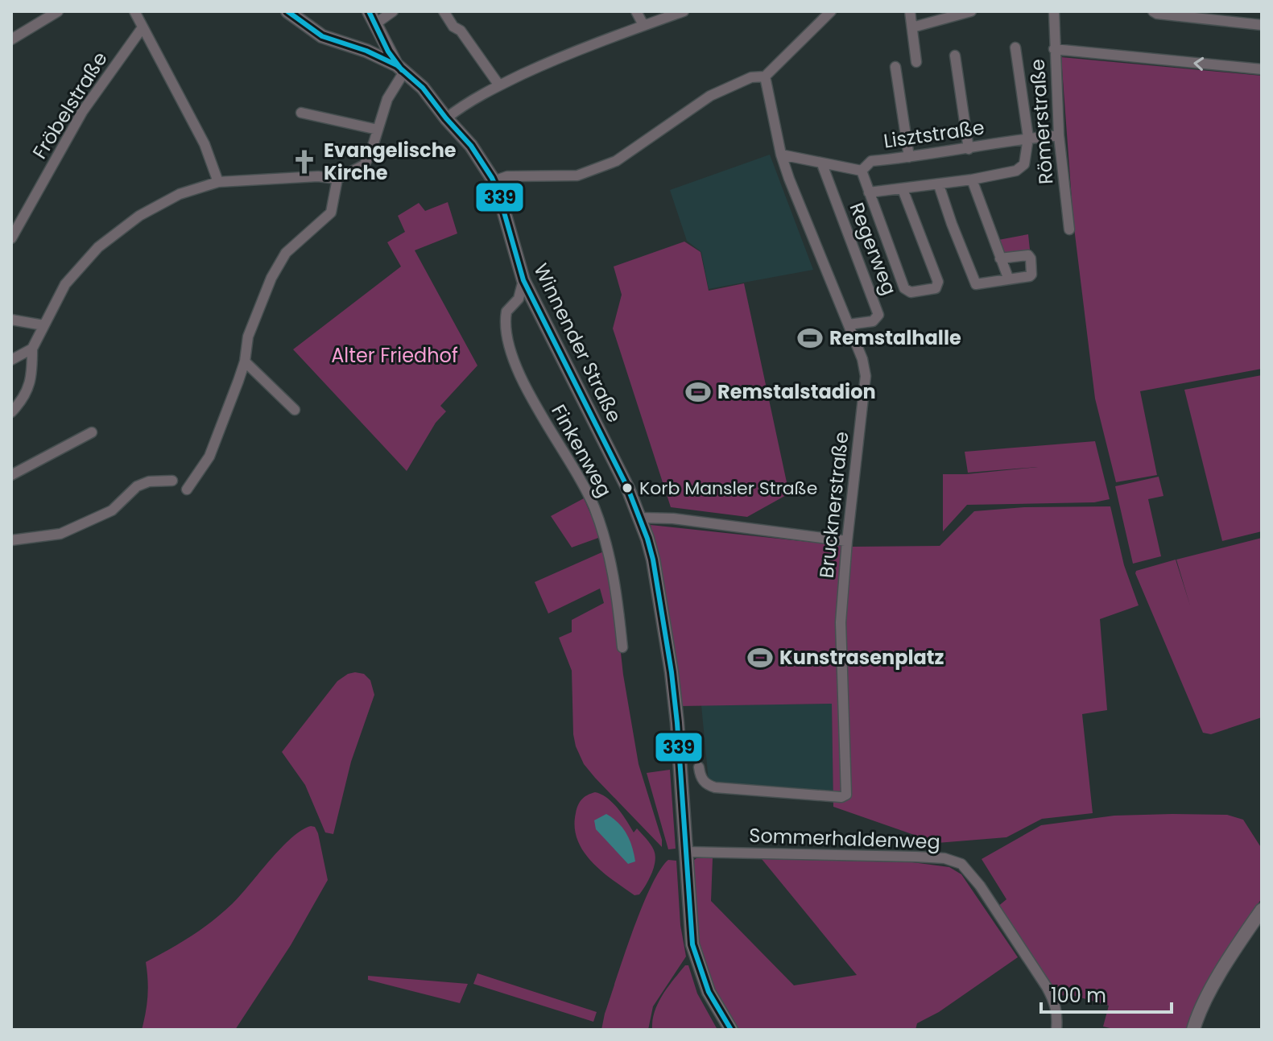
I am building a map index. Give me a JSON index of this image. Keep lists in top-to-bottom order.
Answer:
{
  "streets": {
    "street": [
      "Fröbelstraße",
      "Römerstraße",
      "Lisztstraße",
      "Regerweg",
      "Winnender Straße",
      "Finkenweg",
      "Brucknerstraße",
      "Sommerhaldenweg"
    ]
  },
  "crossings": [
    ["Römerstraße", "Lisztstraße"],
    ["Regerweg", "Brucknerstraße"],
    ["Winnender Straße", "Finkenweg"],
    ["Winnender Straße", "Sommerhaldenweg"]
  ],
  "parks": ["Alter Friedhof"],
  "places": {
    "church": ["Evangelische Kirche"],
    "sports": ["Remstalhalle", "Remstalstadion", "Kunstrasenplatz"],
    "other": ["Korb Mansler Straße"]
  },
  "lines": ["transit line 339"],
  "scale_bar": "100 m"
}
